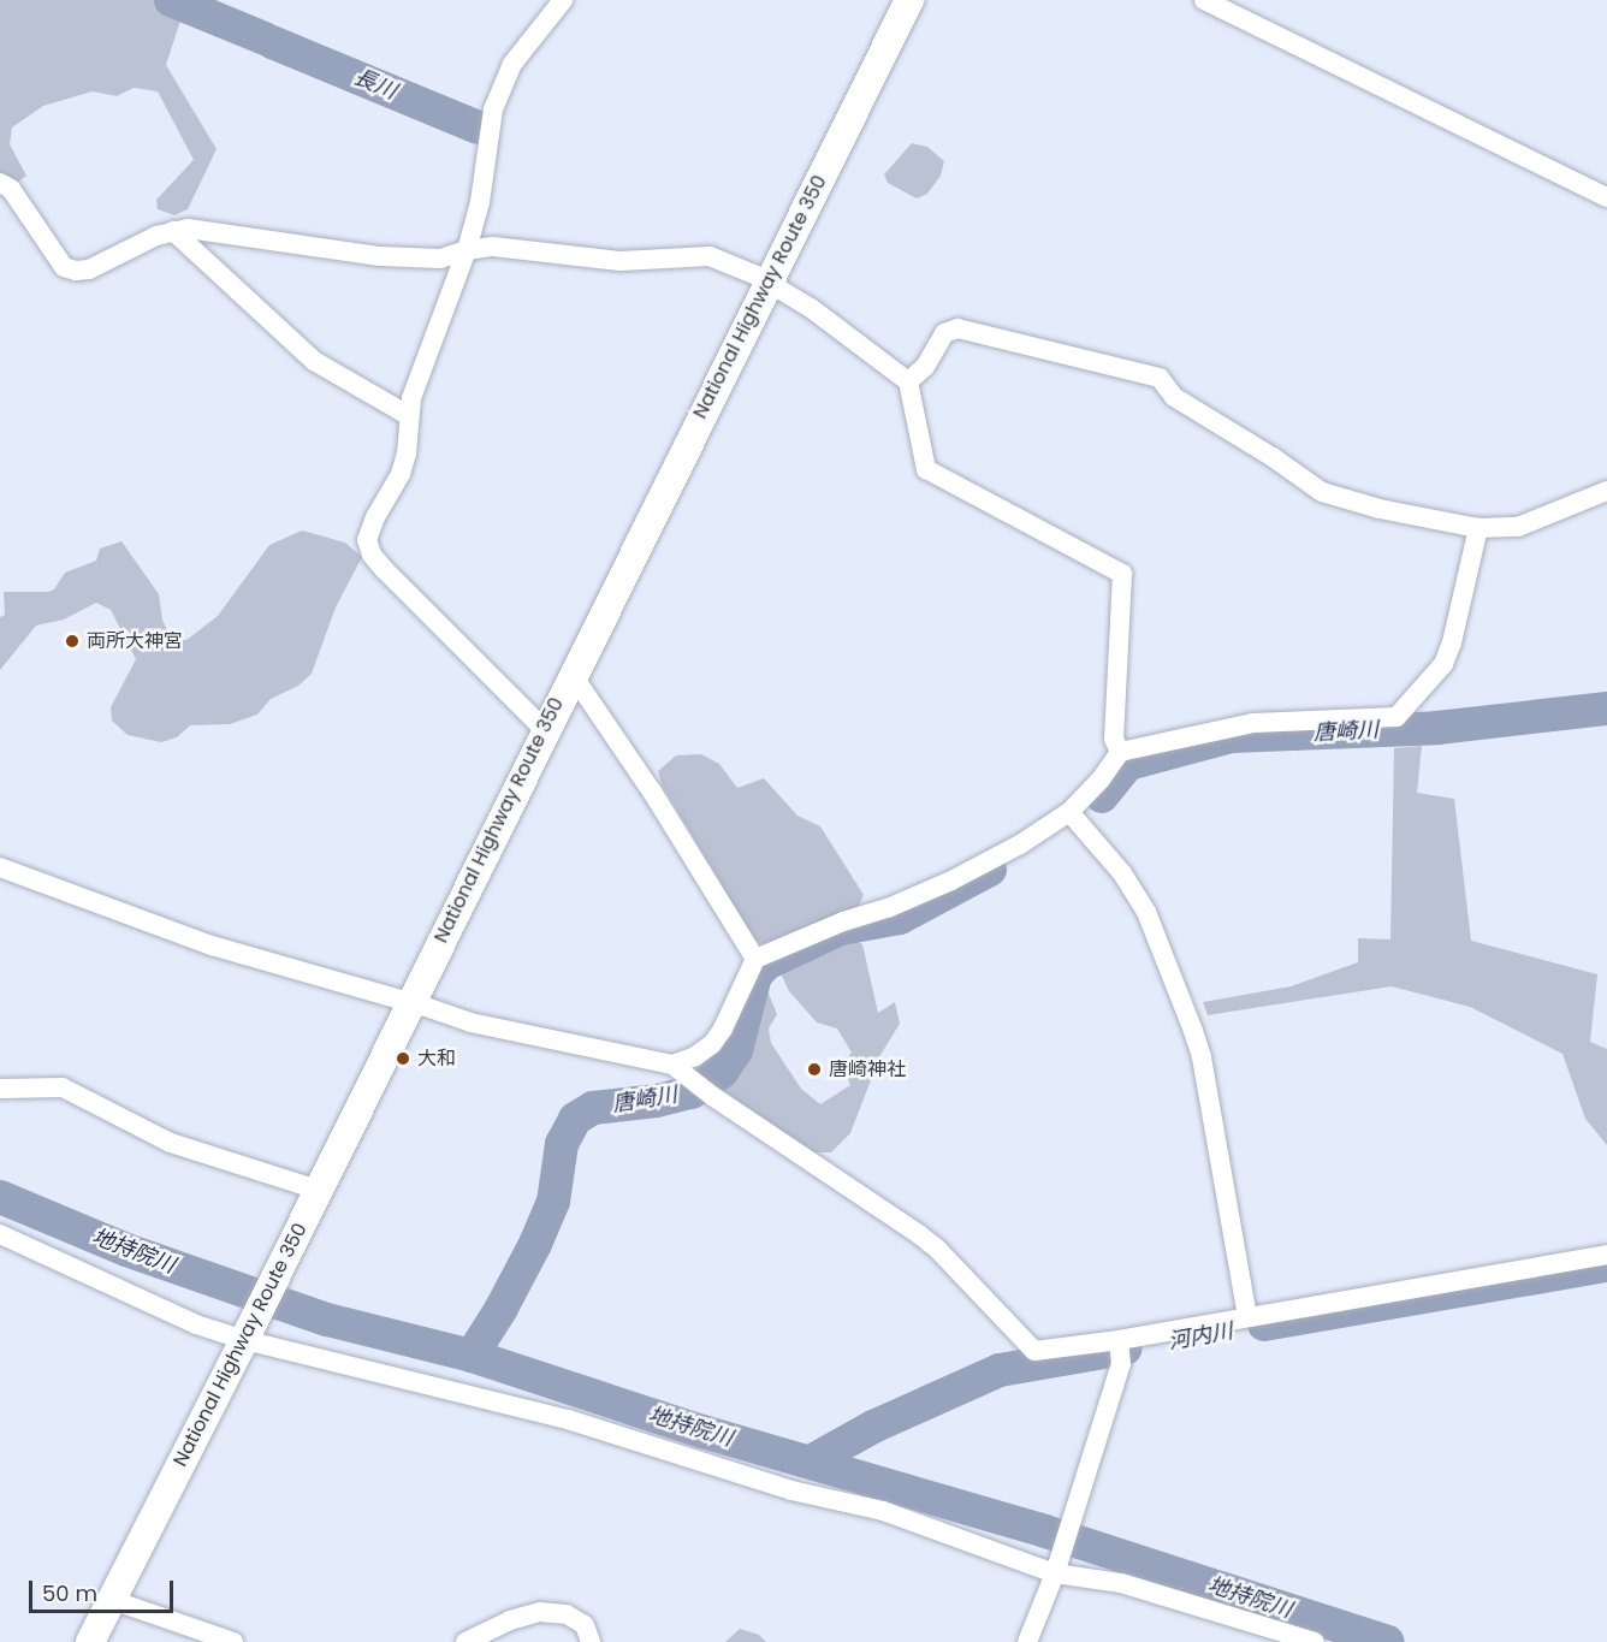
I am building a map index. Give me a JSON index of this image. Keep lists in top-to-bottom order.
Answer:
{
  "streets": {
    "highway": ["National Highway Route 350"]
  },
  "water": [
    "長川",
    "唐崎川",
    "地持院川",
    "河内川"
  ],
  "places": ["両所大神宮", "大和", "唐崎神社"],
  "scale_bar": "50 m"
}
